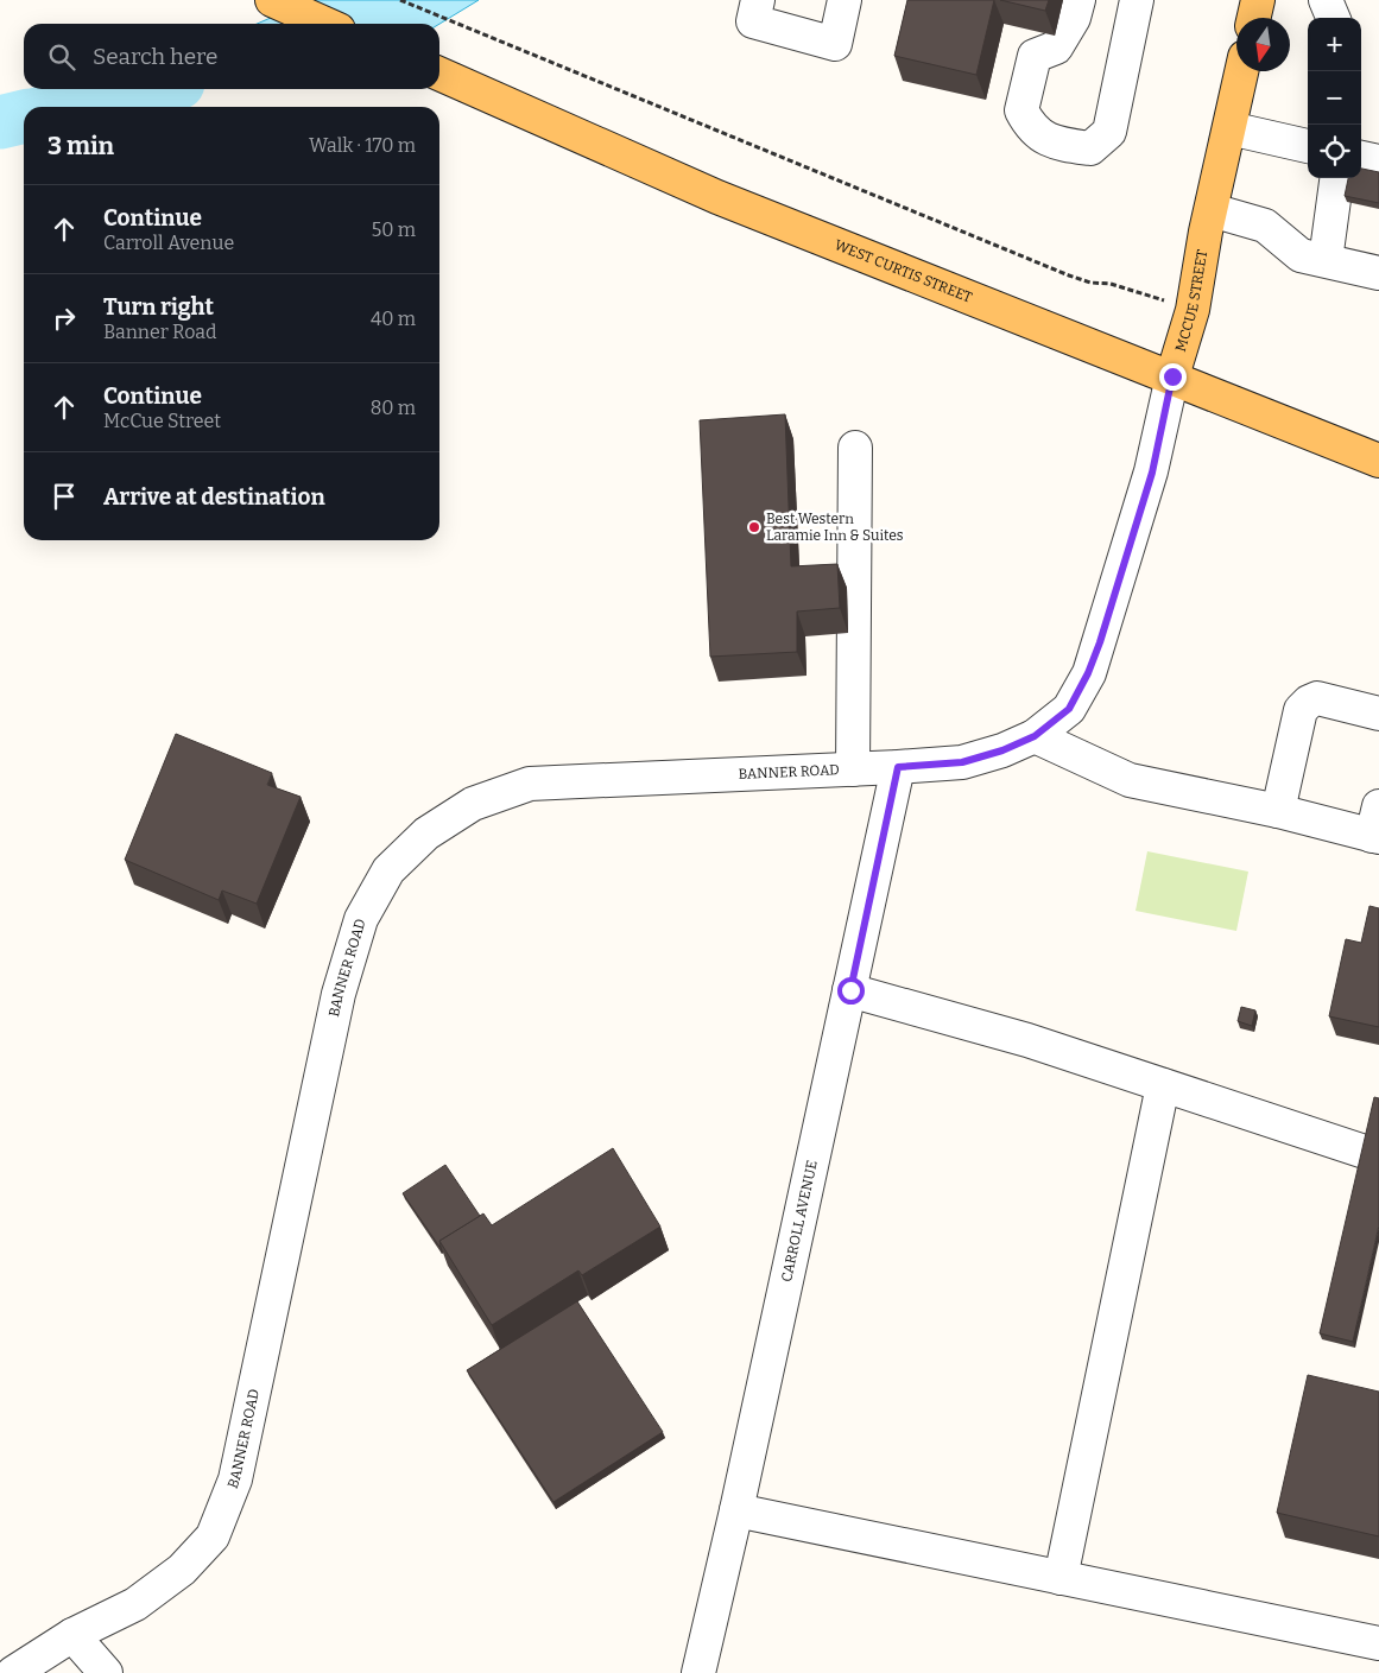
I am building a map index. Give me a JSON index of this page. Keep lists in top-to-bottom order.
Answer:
{
  "streets": {
    "main road": ["WEST CURTIS STREET", "MCCUE STREET"],
    "street": ["BANNER ROAD", "CARROLL AVENUE"]
  },
  "crossings": [
    ["WEST CURTIS STREET", "MCCUE STREET"],
    ["MCCUE STREET", "BANNER ROAD"],
    ["BANNER ROAD", "CARROLL AVENUE"]
  ],
  "places": ["Best Western Laramie Inn & Suites"],
  "north": "bottom",
  "page": {
    "map_buttons": ["+", "−"],
    "search": "Search here",
    "heading": ["3 min", "Walk · 170 m"],
    "list": [
      ["Continue", "Carroll Avenue", "50 m"],
      ["Turn right", "Banner Road", "40 m"],
      ["Continue", "McCue Street", "80 m"],
      "Arrive at destination"
    ]
  }
}
